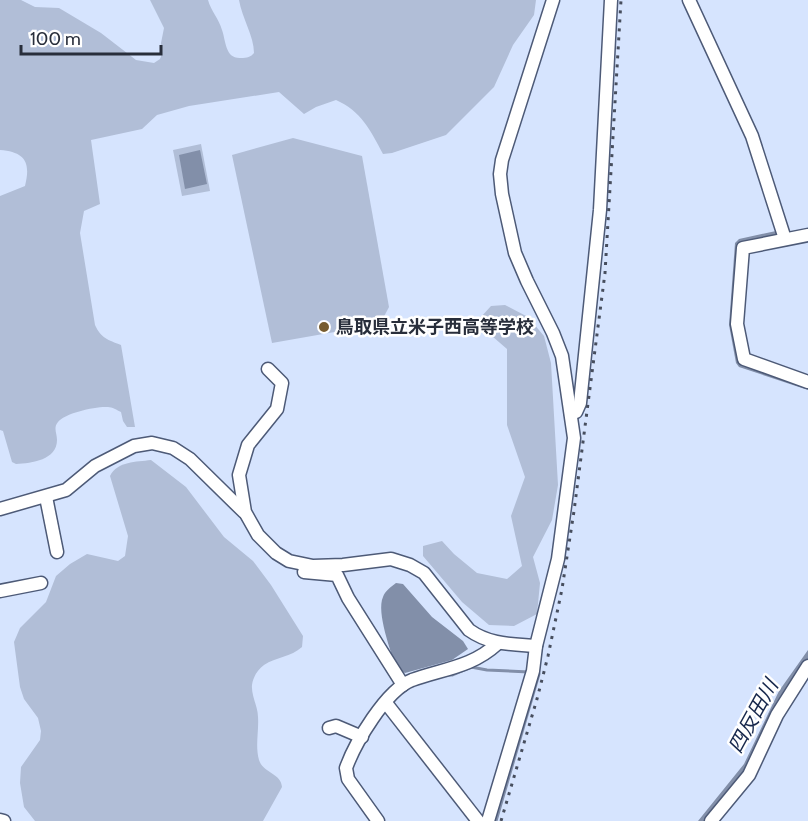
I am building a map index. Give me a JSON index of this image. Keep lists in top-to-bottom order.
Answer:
{
  "water": ["四反田川"],
  "places": ["鳥取県立米子西高等学校"],
  "scale_bar": "100 m"
}
